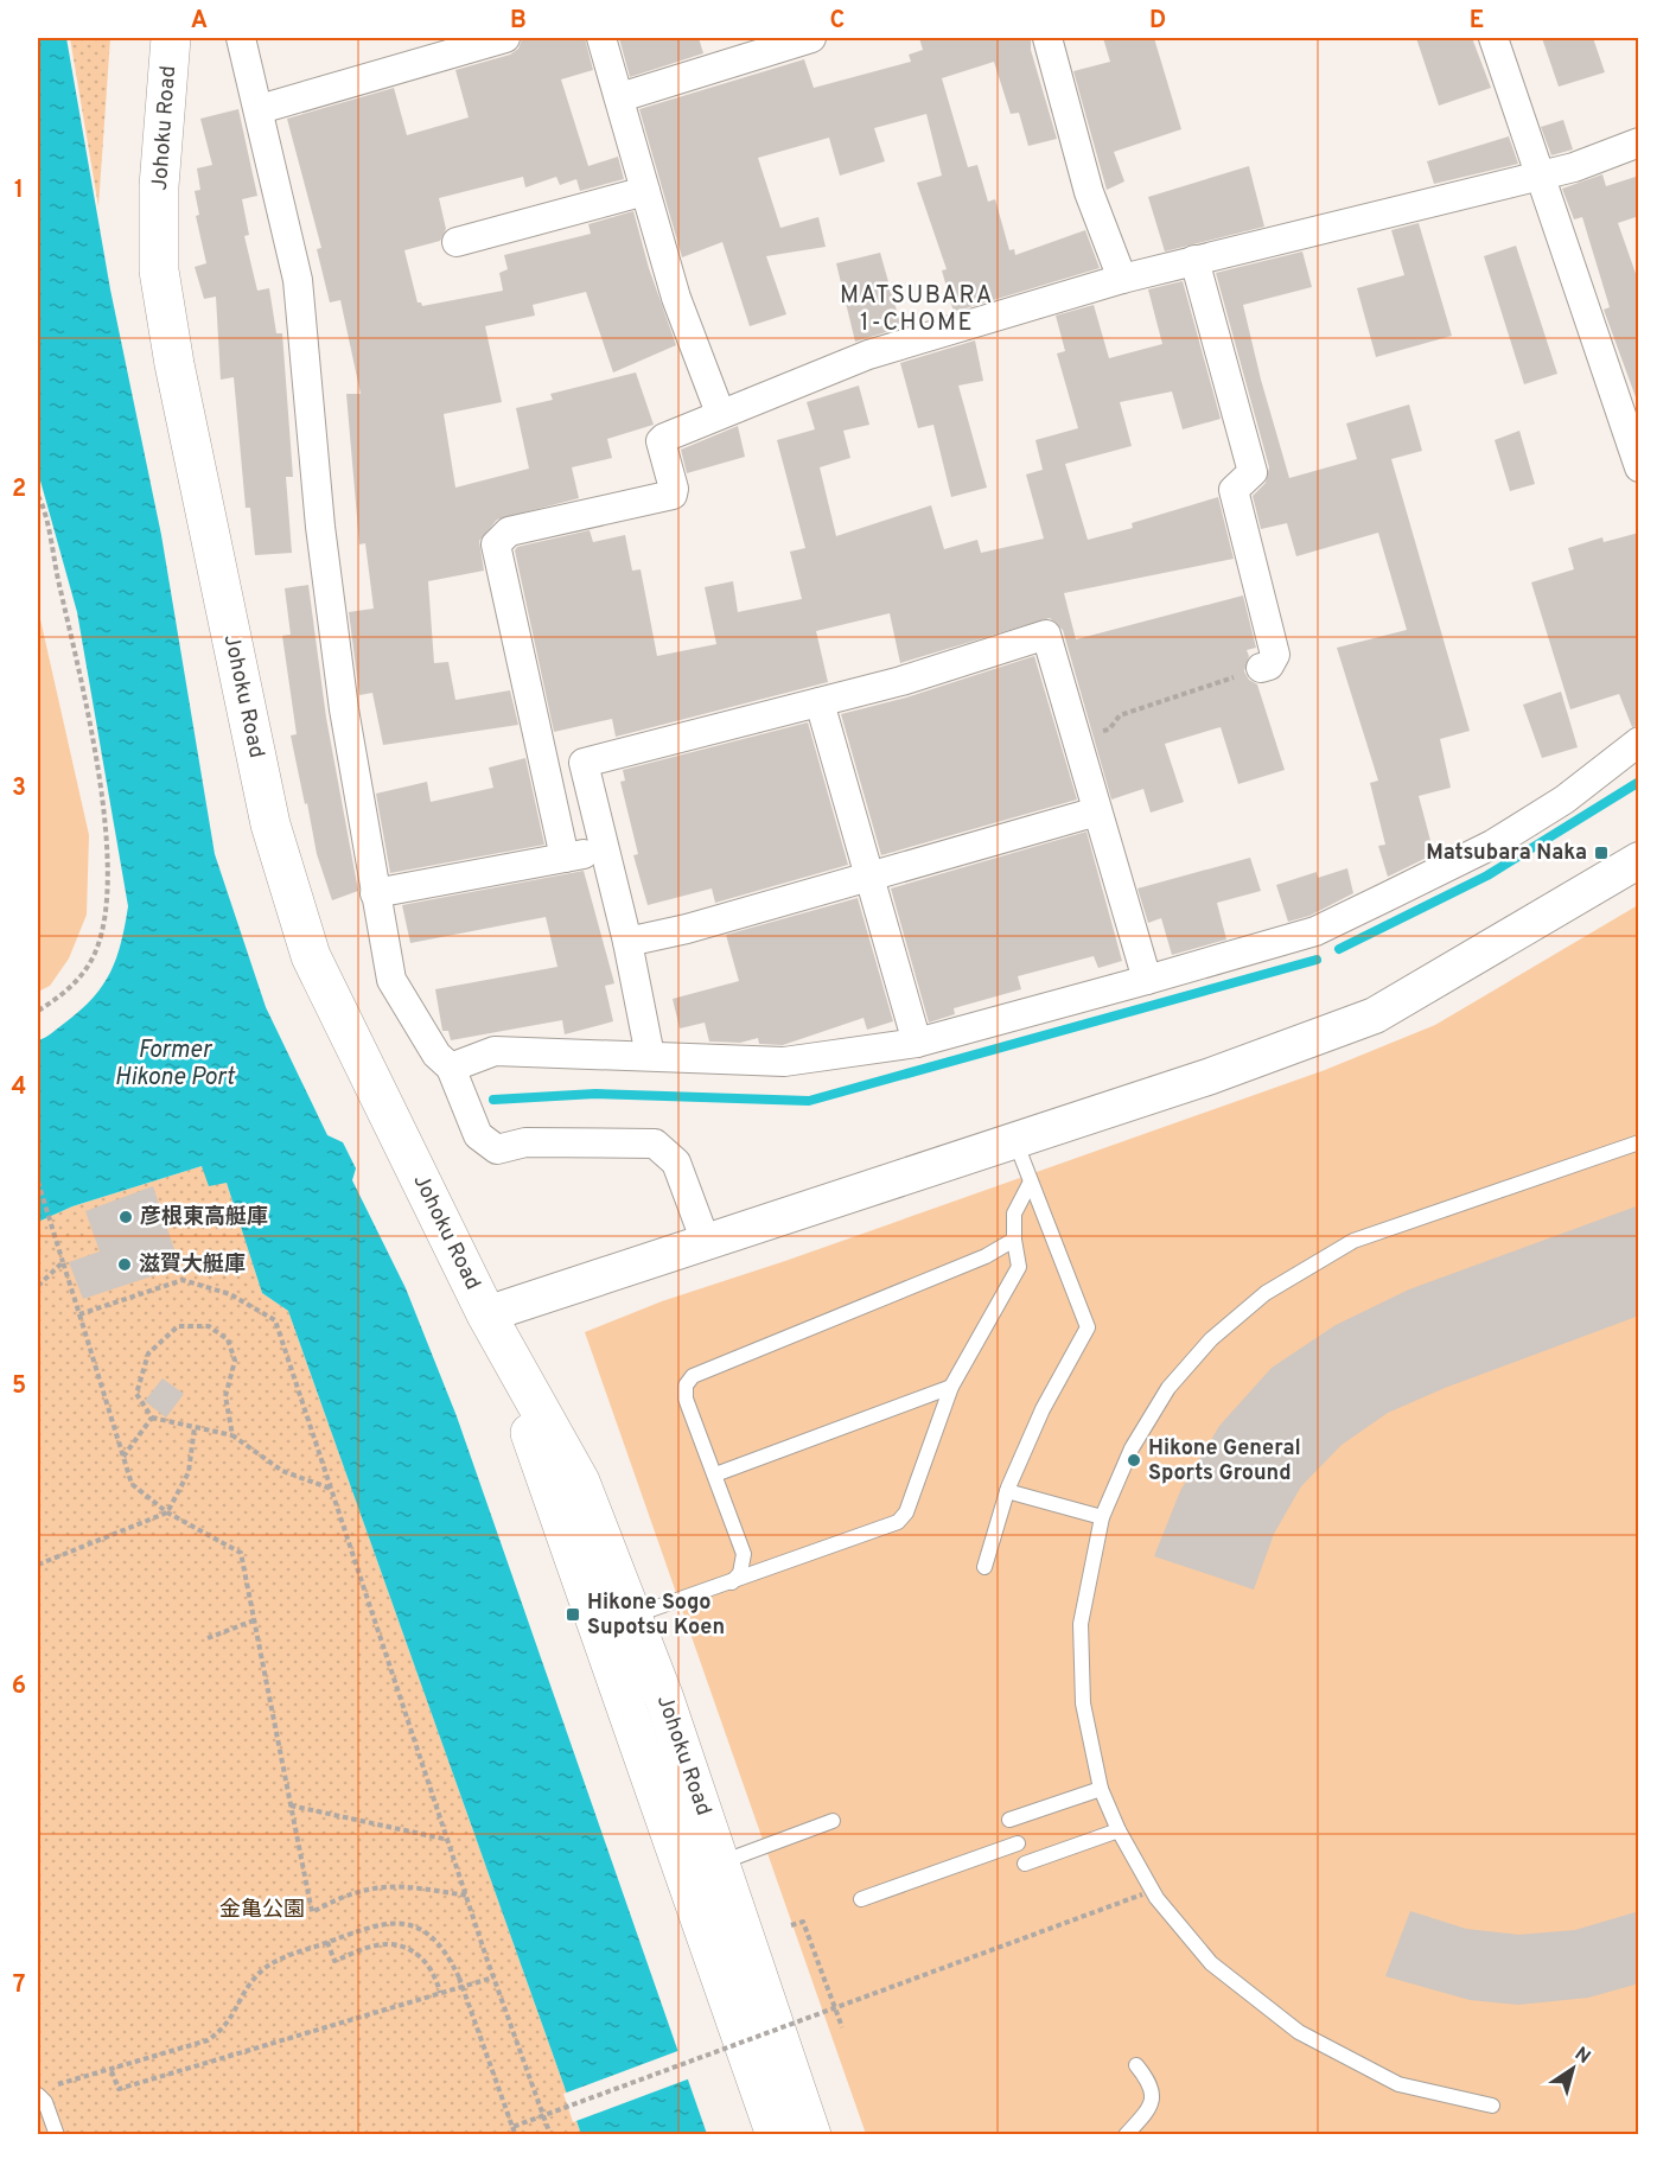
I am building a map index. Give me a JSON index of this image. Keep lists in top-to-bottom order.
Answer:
{
  "streets": {
    "main road": ["Johoku Road"]
  },
  "districts": ["MATSUBARA 1-CHOME"],
  "water": ["Former Hikone Port"],
  "parks": ["金亀公園"],
  "places": {
    "transit": ["Matsubara Naka", "Hikone Sogo Supotsu Koen"],
    "other": ["彦根東高艇庫", "滋賀大艇庫", "Hikone General Sports Ground"]
  },
  "north": "top right",
  "grid": {
    "columns": [
      "A",
      "B",
      "C",
      "D",
      "E"
    ],
    "rows": [
      "1",
      "2",
      "3",
      "4",
      "5",
      "6",
      "7"
    ]
  }
}
